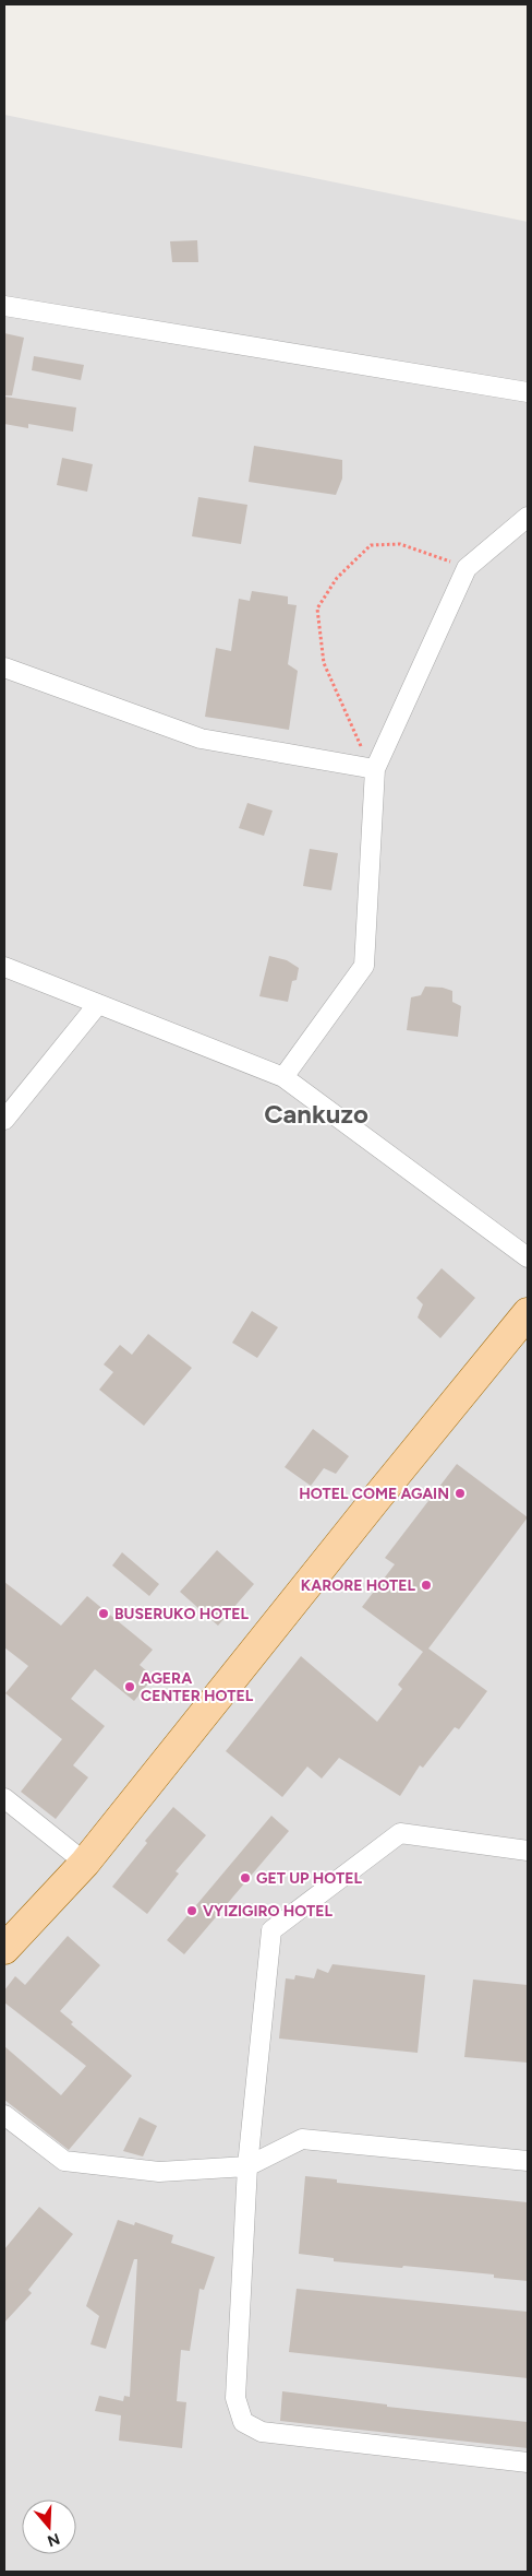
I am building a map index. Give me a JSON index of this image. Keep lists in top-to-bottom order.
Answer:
{
  "districts": ["Cankuzo"],
  "places": [
    "HOTEL COME AGAIN",
    "KARORE HOTEL",
    "BUSERUKO HOTEL",
    "AGERA CENTER HOTEL",
    "GET UP HOTEL",
    "VYIZIGIRO HOTEL"
  ],
  "north": "bottom"
}
